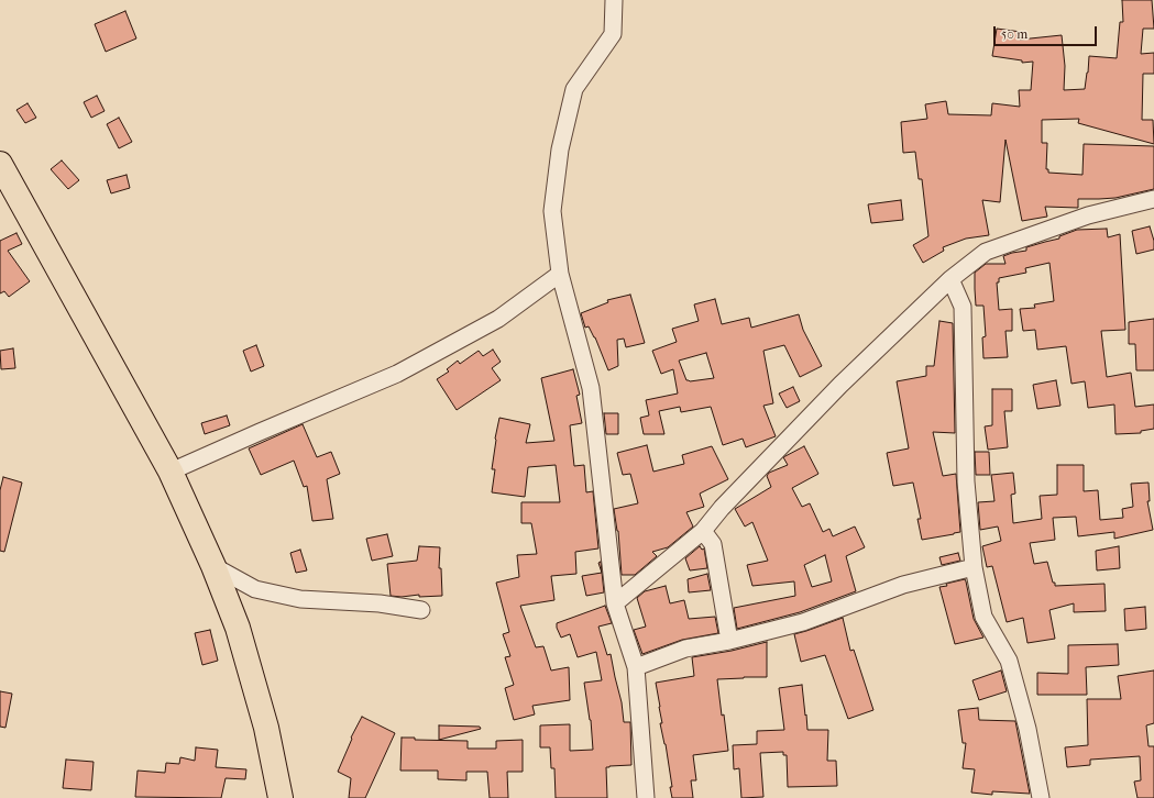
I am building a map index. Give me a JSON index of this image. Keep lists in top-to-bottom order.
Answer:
{
  "scale_bar": "50 m"
}
